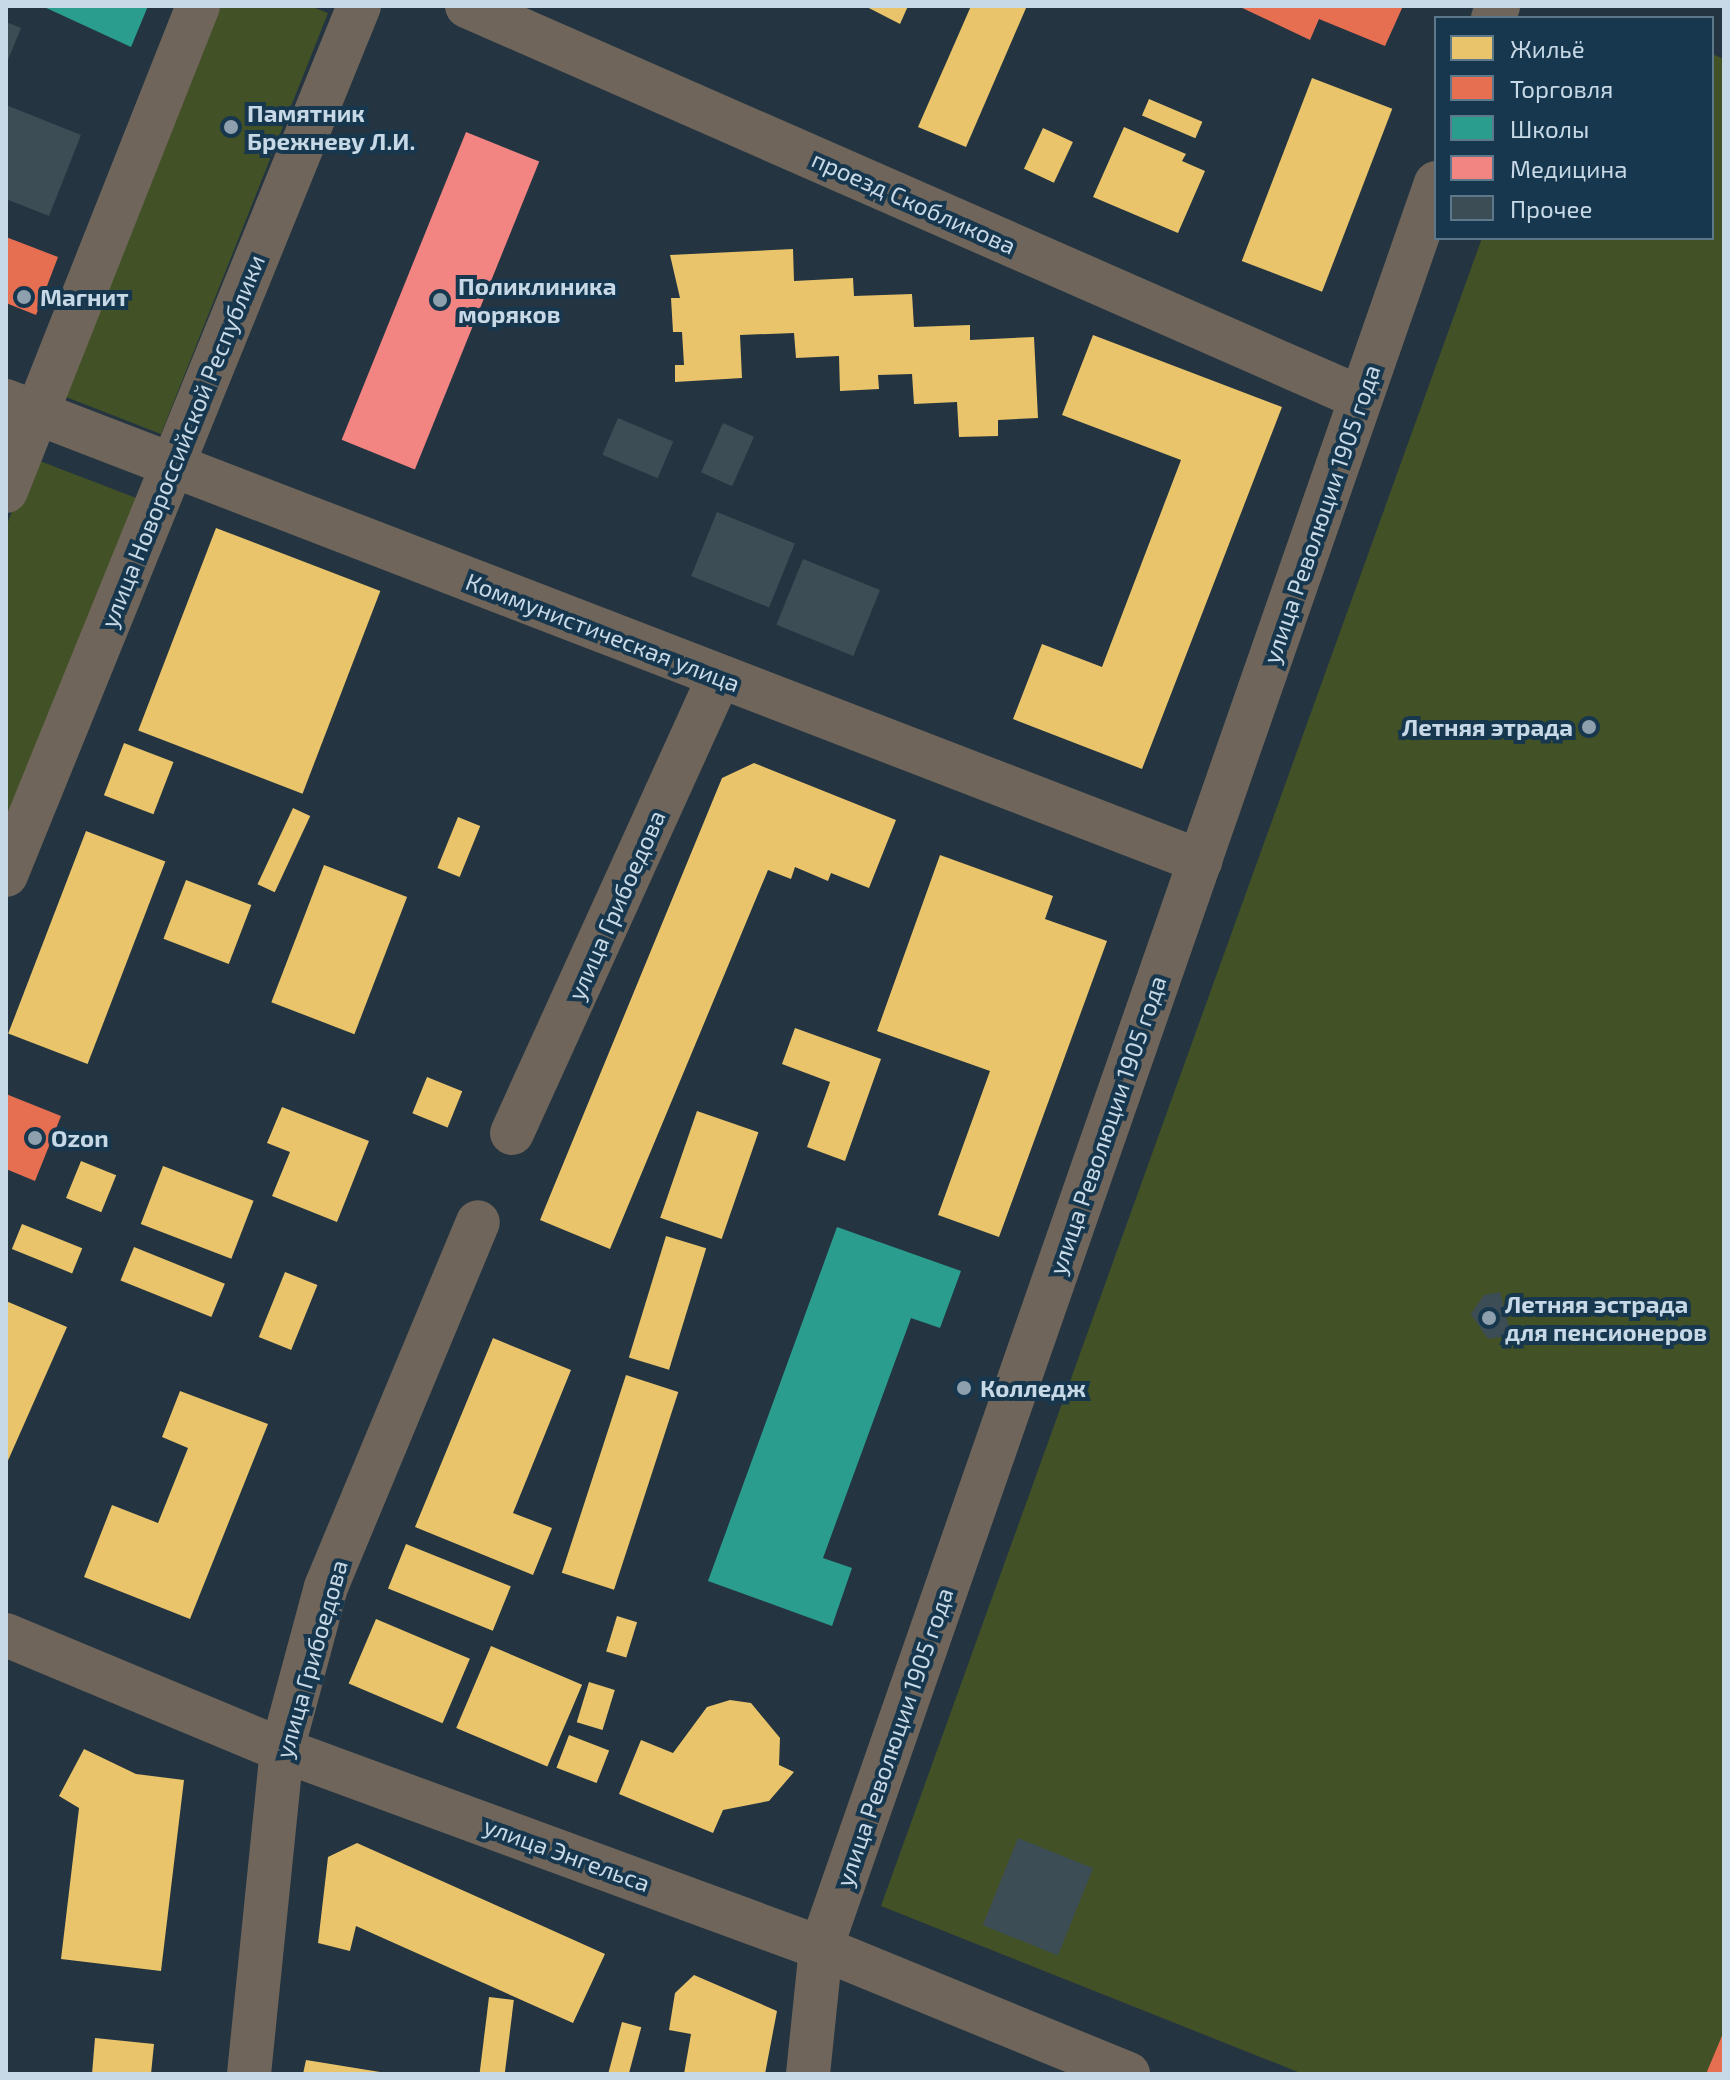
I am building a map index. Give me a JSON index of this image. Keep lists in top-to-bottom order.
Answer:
{
  "streets": {
    "street": [
      "проезд Скобликова",
      "улица Новороссийской Республики",
      "улица Революции 1905 года",
      "Коммунистическая улица",
      "улица Грибоедова",
      "улица Энгельса"
    ]
  },
  "crossings": [
    ["проезд Скобликова", "улица Революции 1905 года"],
    ["улица Новороссийской Республики", "Коммунистическая улица"],
    ["улица Революции 1905 года", "Коммунистическая улица"],
    ["улица Революции 1905 года", "улица Энгельса"],
    ["Коммунистическая улица", "улица Грибоедова"],
    ["улица Грибоедова", "улица Энгельса"]
  ],
  "places": [
    "Памятник Брежневу Л.И.",
    "Магнит",
    "Поликлиника моряков",
    "Летняя этрада",
    "Ozon",
    "Летняя эстрада для пенсионеров",
    "Колледж"
  ],
  "legend": [
    "Жильё",
    "Торговля",
    "Школы",
    "Медицина",
    "Прочее"
  ]
}
